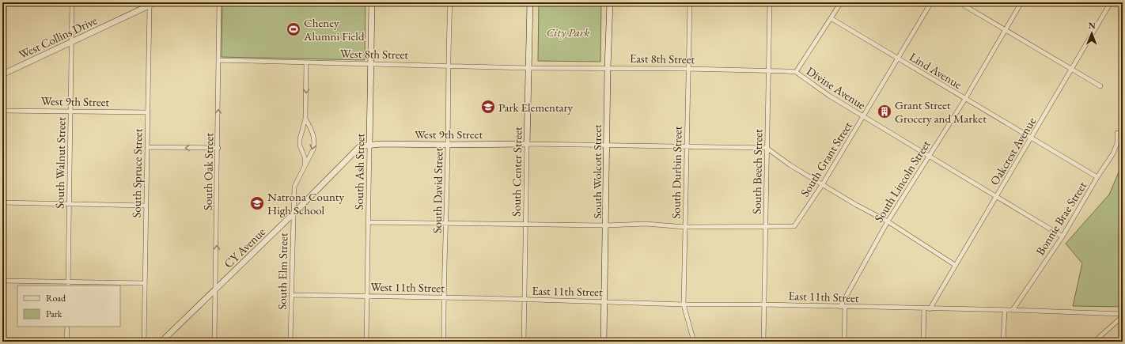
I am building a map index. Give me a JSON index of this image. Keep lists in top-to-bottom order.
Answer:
{
  "streets": {
    "main road": [
      "West Collins Drive",
      "West 9th Street",
      "South Ash Street",
      "South Center Street",
      "South Wolcott Street",
      "CY Avenue"
    ],
    "street": [
      "West 8th Street",
      "East 8th Street",
      "Lind Avenue",
      "Divine Avenue",
      "Oakcrest Avenue",
      "South Grant Street",
      "South Walnut Street",
      "South Oak Street",
      "South Beech Street",
      "South Durbin Street",
      "South Spruce Street",
      "South Lincoln Street",
      "South David Street",
      "Bonnie Brae Street",
      "South Elm Street",
      "West 11th Street",
      "East 11th Street"
    ]
  },
  "crossings": [
    ["West Collins Drive", "South Walnut Street"],
    ["West Collins Drive", "South Spruce Street"],
    ["West 8th Street", "East 8th Street"],
    ["West 8th Street", "South Oak Street"],
    ["West 8th Street", "South Ash Street"],
    ["West 8th Street", "South Center Street"],
    ["West 8th Street", "South David Street"],
    ["East 8th Street", "Divine Avenue"],
    ["East 8th Street", "South Center Street"],
    ["East 8th Street", "South Wolcott Street"],
    ["East 8th Street", "South Beech Street"],
    ["East 8th Street", "South Durbin Street"],
    ["Lind Avenue", "Oakcrest Avenue"],
    ["Lind Avenue", "South Grant Street"],
    ["Lind Avenue", "South Lincoln Street"],
    ["Lind Avenue", "Bonnie Brae Street"],
    ["Divine Avenue", "Oakcrest Avenue"],
    ["Divine Avenue", "South Grant Street"],
    ["Divine Avenue", "South Lincoln Street"],
    ["Divine Avenue", "Bonnie Brae Street"],
    ["West 9th Street", "South Walnut Street"],
    ["West 9th Street", "South Ash Street"],
    ["West 9th Street", "South Center Street"],
    ["West 9th Street", "South Spruce Street"],
    ["West 9th Street", "South David Street"],
    ["West 9th Street", "CY Avenue"],
    ["Oakcrest Avenue", "East 11th Street"],
    ["South Grant Street", "South Beech Street"],
    ["South Oak Street", "CY Avenue"],
    ["South Ash Street", "CY Avenue"],
    ["South Ash Street", "West 11th Street"],
    ["South Center Street", "West 11th Street"],
    ["South Center Street", "East 11th Street"],
    ["South Wolcott Street", "East 11th Street"],
    ["South Beech Street", "East 11th Street"],
    ["South Durbin Street", "East 11th Street"],
    ["South Lincoln Street", "East 11th Street"],
    ["South David Street", "West 11th Street"],
    ["Bonnie Brae Street", "East 11th Street"],
    ["CY Avenue", "South Elm Street"],
    ["South Elm Street", "West 11th Street"],
    ["West 11th Street", "East 11th Street"]
  ],
  "one_way": ["South Oak Street"],
  "parks": ["City Park"],
  "places": {
    "sports": ["Cheney Alumni Field"],
    "school or university": ["Park Elementary", "Natrona County High School"],
    "building": ["Grant Street Grocery and Market"]
  },
  "legend": ["Road", "Park"],
  "north": "top"
}
